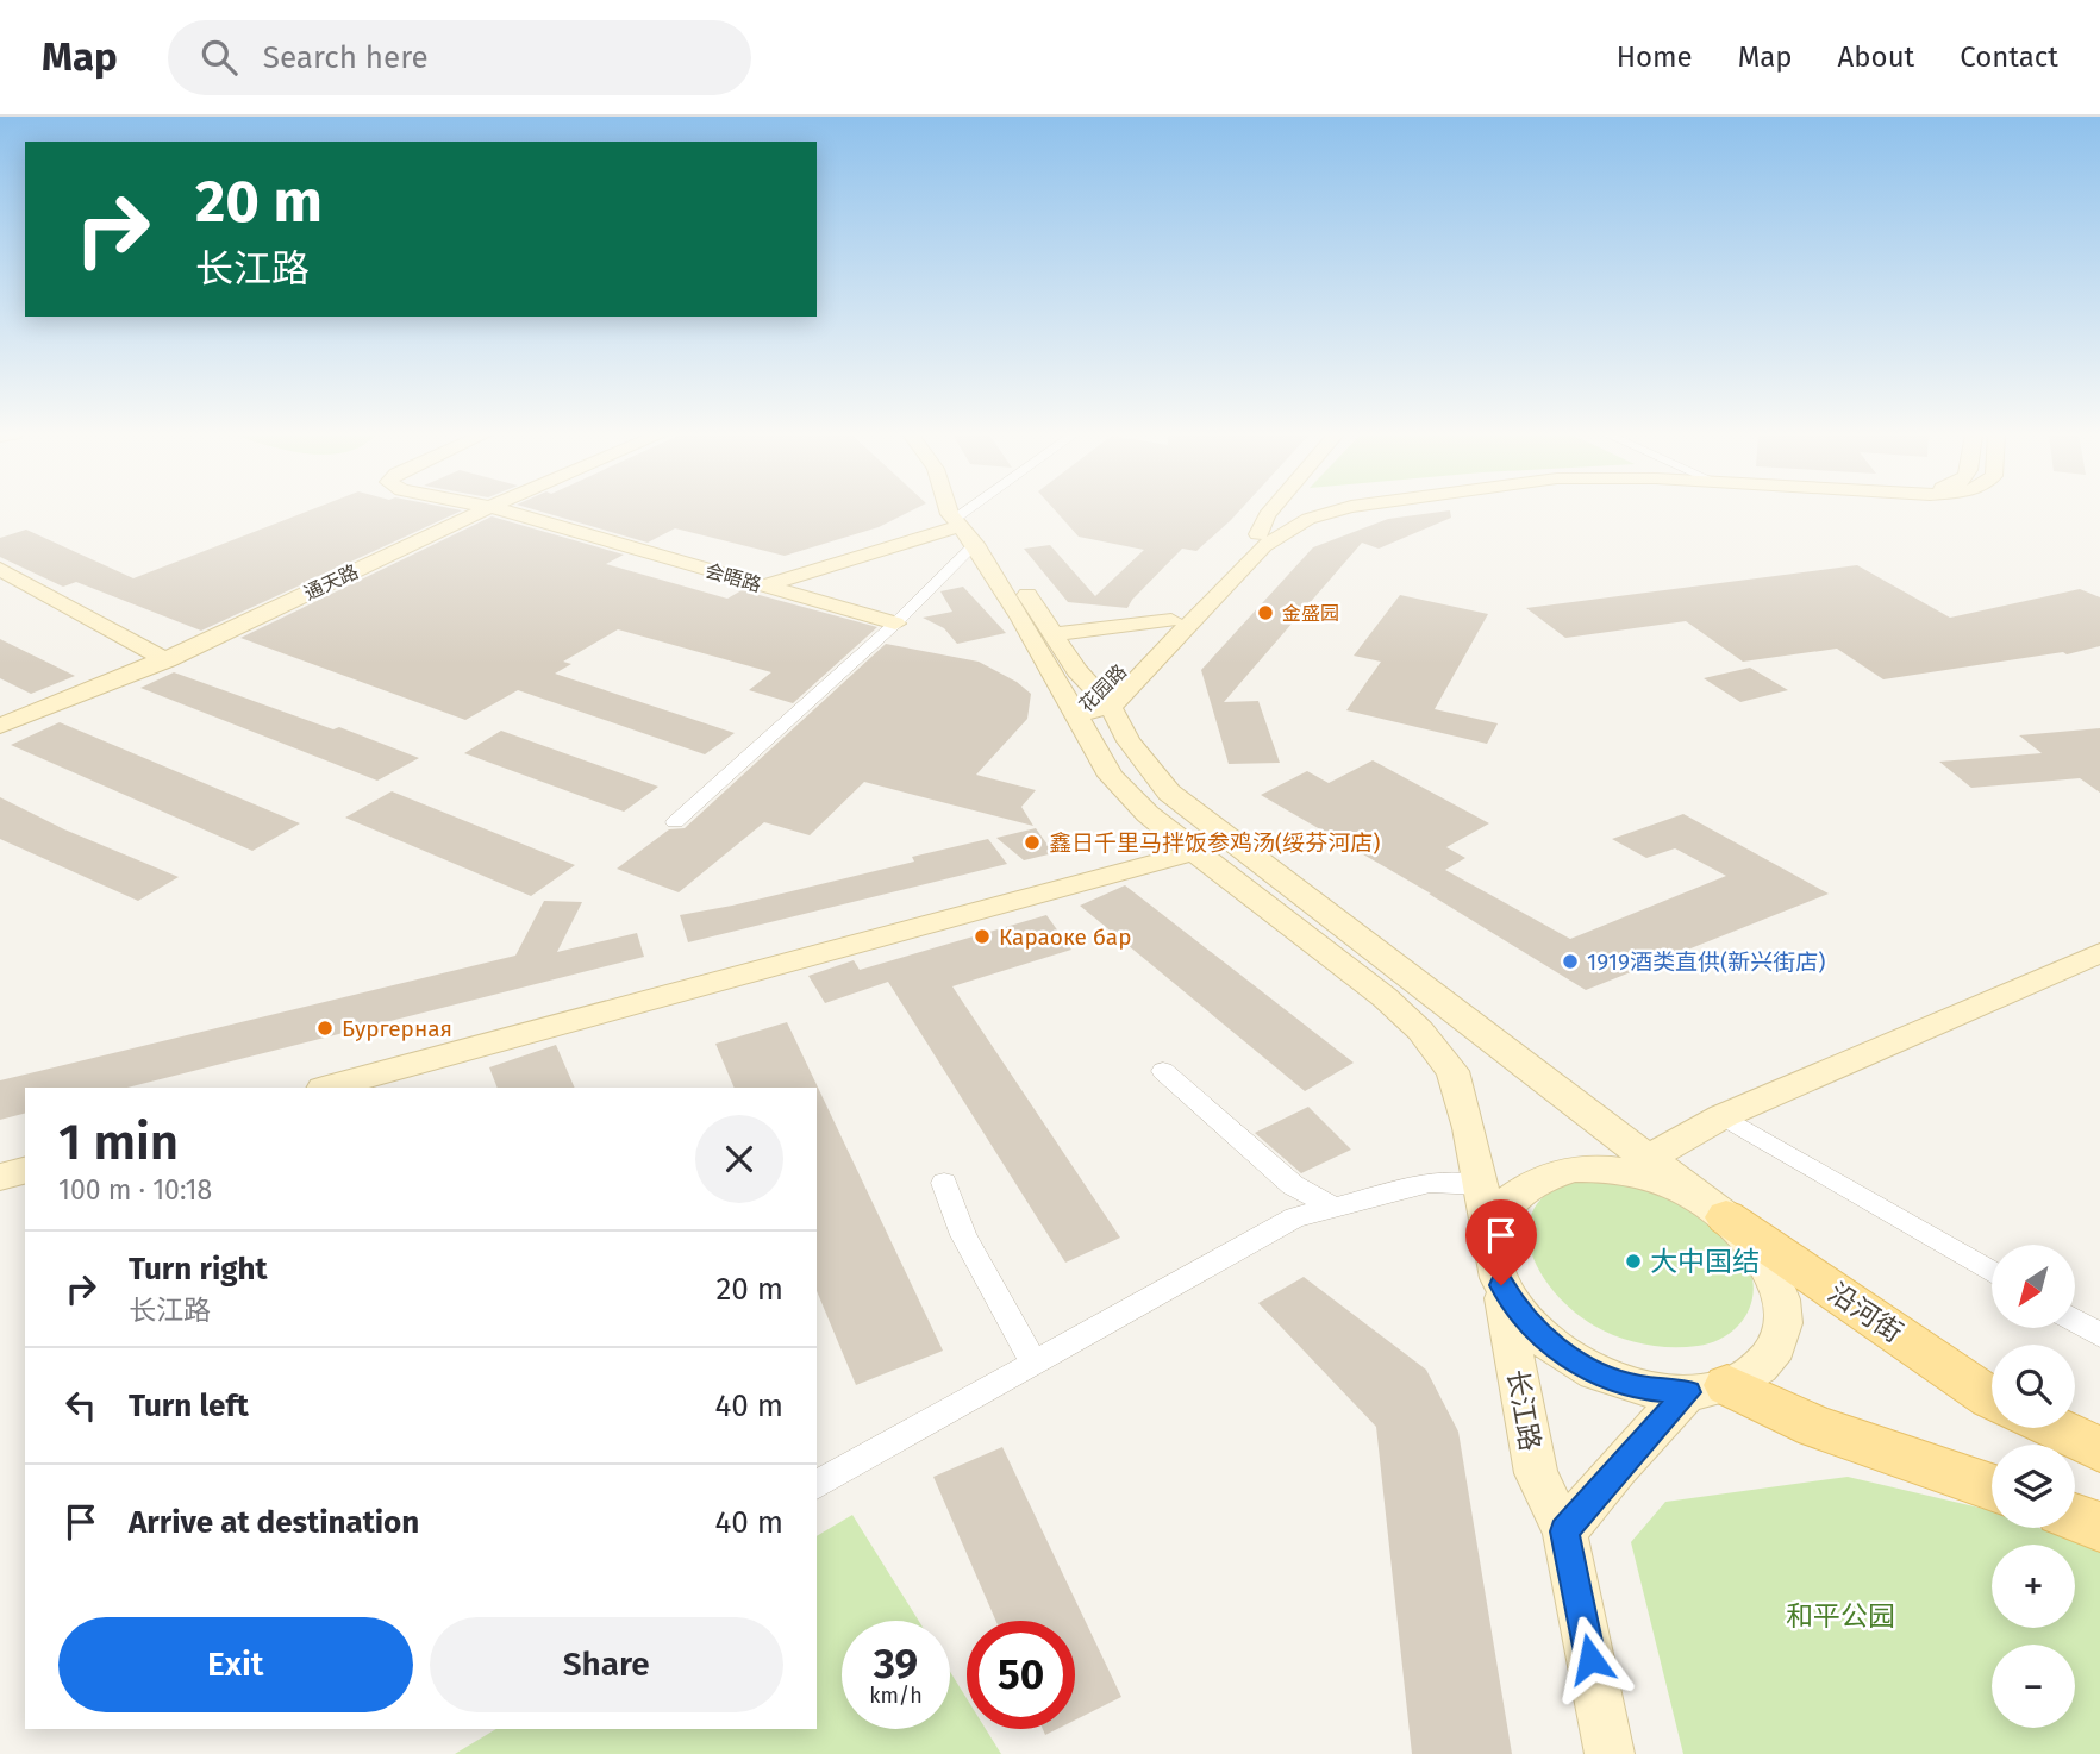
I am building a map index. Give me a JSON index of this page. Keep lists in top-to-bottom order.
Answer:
{
  "streets": {
    "main road": [
      "会晤路",
      "通天路",
      "花园路",
      "沿河街",
      "长江路"
    ]
  },
  "crossings": [
    ["沿河街", "长江路"]
  ],
  "parks": ["和平公园"],
  "places": [
    "金盛园",
    "鑫日千里马拌饭参鸡汤(绥芬河店)",
    "Караоке бар",
    "1919酒类直供(新兴街店)",
    "Бургерная",
    "大中国结"
  ],
  "north": "bottom left",
  "page": {
    "header": "Map",
    "search": "Search here",
    "nav": [
      "Home",
      "Map",
      "About",
      "Contact"
    ],
    "turn": ["20 m", "长江路"],
    "heading": ["1 min", "100 m · 10:18"],
    "list": [
      {
        "name": "Turn right",
        "note": "长江路",
        "value": "20 m"
      },
      {
        "name": "Turn left",
        "value": "40 m"
      },
      {
        "name": "Arrive at destination",
        "value": "40 m"
      }
    ],
    "map_buttons": ["+", "−"],
    "buttons": ["Exit", "Share"],
    "speed": "39 km/h",
    "limit": "50"
  }
}
